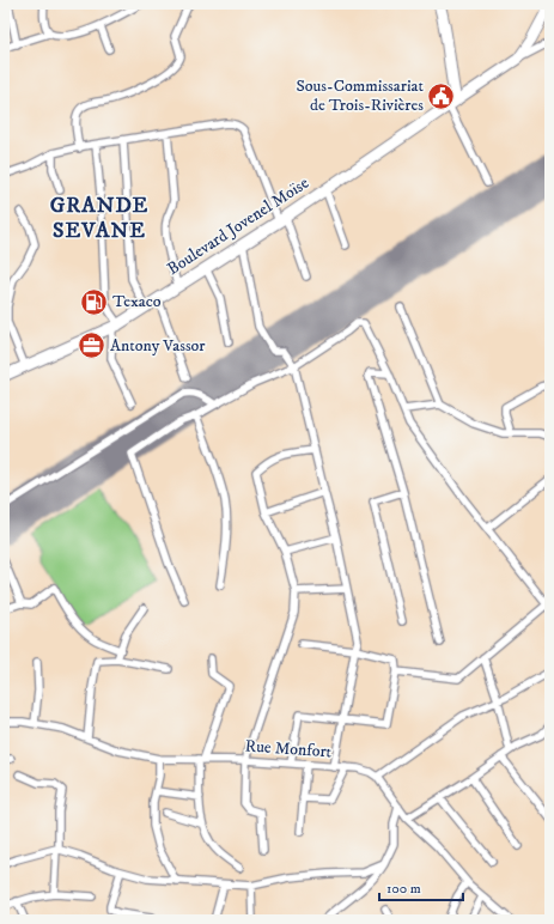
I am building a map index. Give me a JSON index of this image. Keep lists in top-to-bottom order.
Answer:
{
  "streets": {
    "main road": ["Boulevard Jovenel Moïse"],
    "street": ["Rue Monfort"]
  },
  "districts": ["GRANDE SEVANE"],
  "places": {
    "public building": ["Sous-Commissariat de Trois-Rivières"],
    "fuel station": ["Texaco"],
    "office": ["Antony Vassor"]
  },
  "scale_bar": "100 m"
}
